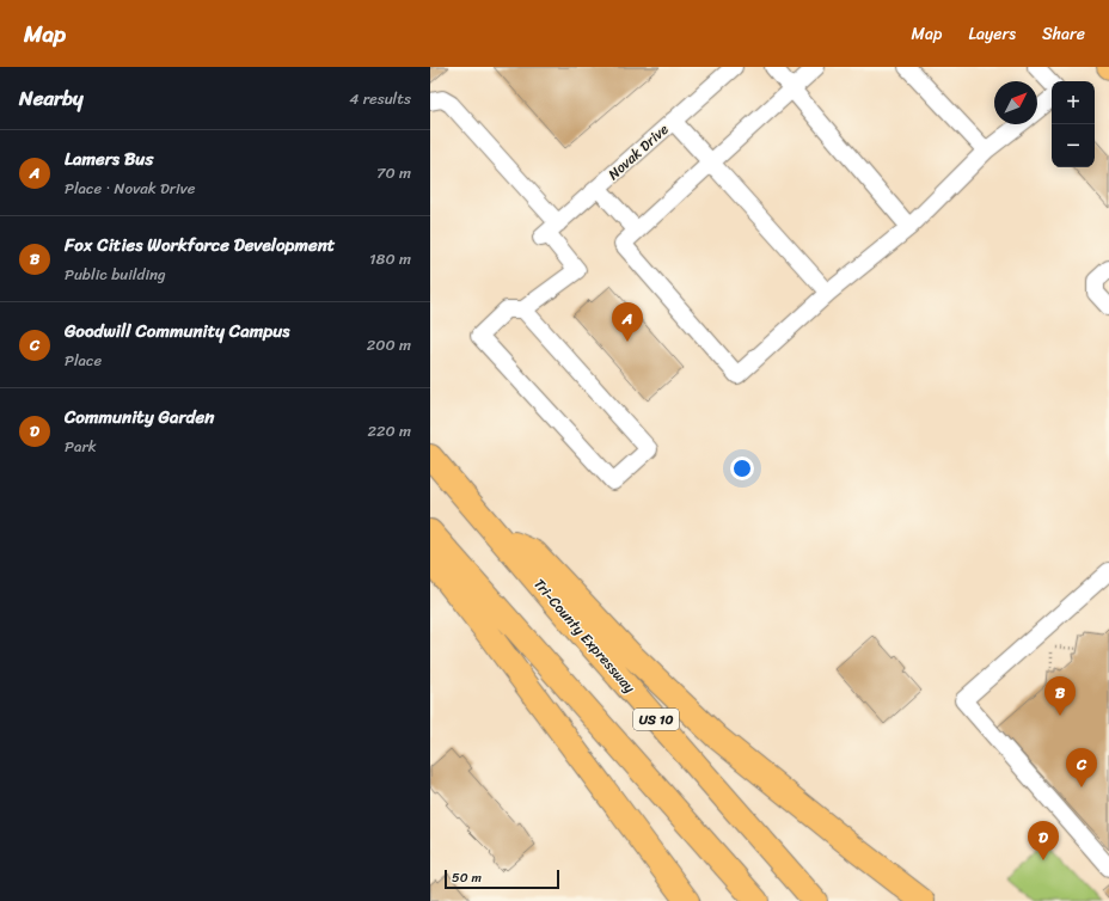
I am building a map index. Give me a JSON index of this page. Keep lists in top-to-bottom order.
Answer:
{
  "streets": {
    "highway": ["Tri-County Expressway", "US 10"],
    "street": ["Novak Drive"]
  },
  "scale_bar": "50 m",
  "north": "top right",
  "page": {
    "header": "Map",
    "nav": ["Map", "Layers", "Share"],
    "heading": ["Nearby", "4 results"],
    "map_buttons": ["+", "−"],
    "list": [
      {
        "mark": "A",
        "name": "Lamers Bus",
        "note": "Place · Novak Drive",
        "value": "70 m"
      },
      {
        "mark": "B",
        "name": "Fox Cities Workforce Development",
        "note": "Public building",
        "value": "180 m"
      },
      {
        "mark": "C",
        "name": "Goodwill Community Campus",
        "note": "Place",
        "value": "200 m"
      },
      {
        "mark": "D",
        "name": "Community Garden",
        "note": "Park",
        "value": "220 m"
      }
    ],
    "pins": [
      "A",
      "B",
      "C",
      "D"
    ],
    "scale": "50 m"
  }
}
